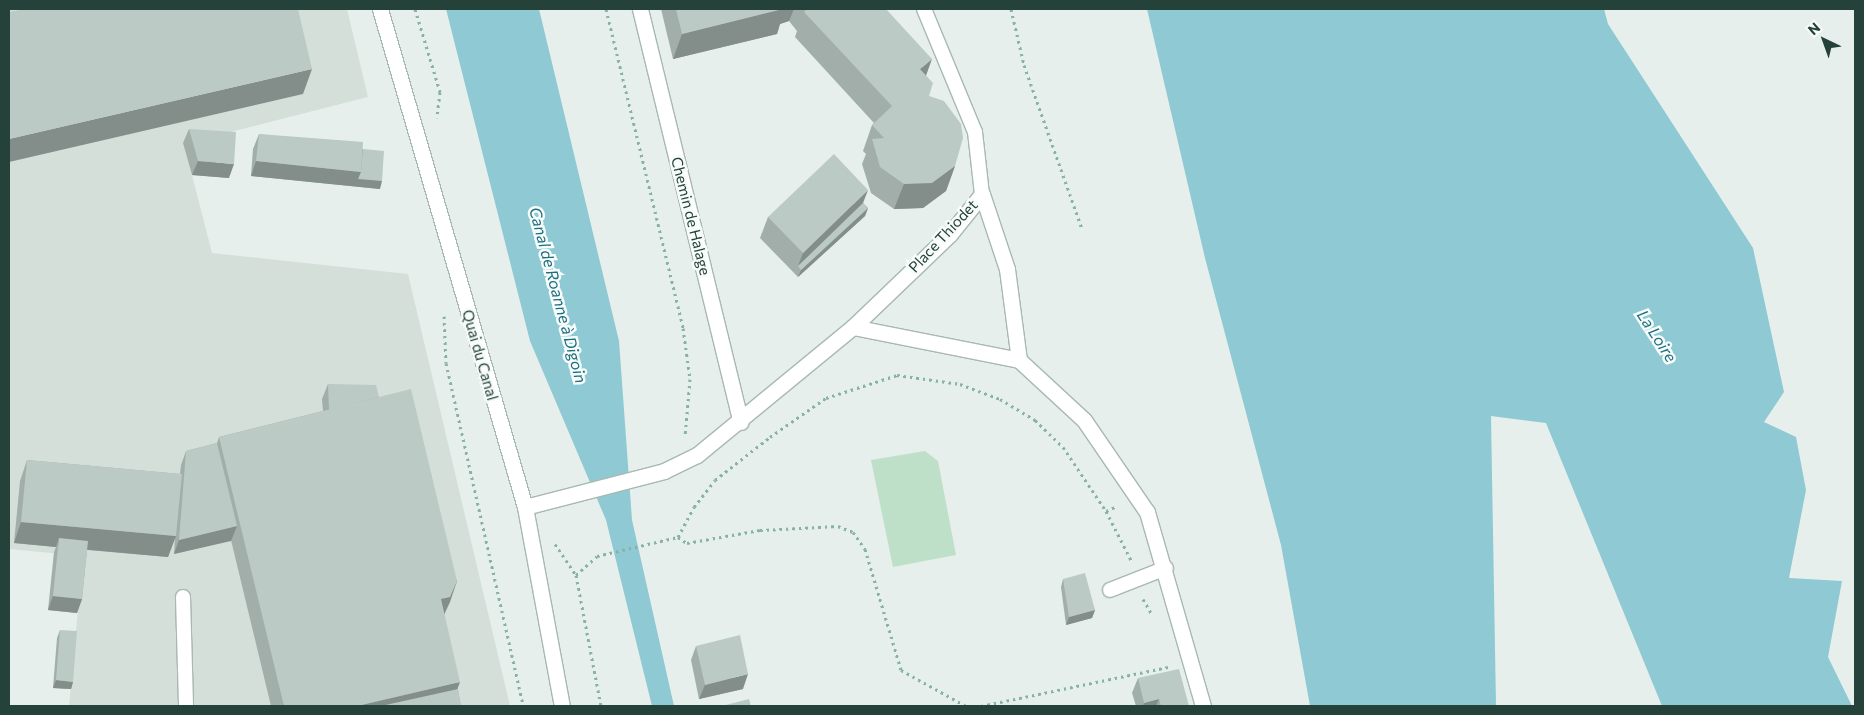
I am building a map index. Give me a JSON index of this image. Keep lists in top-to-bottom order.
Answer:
{
  "streets": {
    "street": ["Chemin de Halage", "Place Thiodet", "Quai du Canal"]
  },
  "crossings": [
    ["Chemin de Halage", "Place Thiodet"],
    ["Place Thiodet", "Quai du Canal"]
  ],
  "water": ["Canal de Roanne à Digoin", "La Loire"],
  "north": "top left"
}
